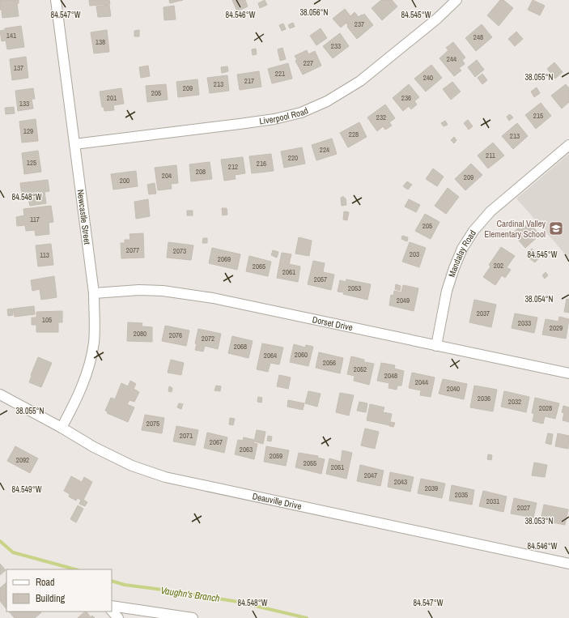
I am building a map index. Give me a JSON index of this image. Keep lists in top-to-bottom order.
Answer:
{
  "streets": {
    "street": [
      "Liverpool Road",
      "Newcastle Street",
      "Mandalay Road",
      "Dorset Drive",
      "Deauville Drive"
    ]
  },
  "crossings": [
    ["Liverpool Road", "Newcastle Street"],
    ["Newcastle Street", "Dorset Drive"],
    ["Newcastle Street", "Deauville Drive"],
    ["Mandalay Road", "Dorset Drive"]
  ],
  "water": ["Vaughn's Branch"],
  "places": {
    "school or university": ["Cardinal Valley Elementary School"]
  },
  "house_numbers": [
    "237",
    "141",
    "248",
    "138",
    "233",
    "244",
    "227",
    "137",
    "221",
    "240",
    "217",
    "213",
    "209",
    "205",
    "201",
    "236",
    "133",
    "215",
    "232",
    "129",
    "228",
    "213",
    "224",
    "211",
    "220",
    "125",
    "216",
    "212",
    "208",
    "204",
    "209",
    "200",
    "117",
    "205",
    "2077",
    "2073",
    "203",
    "113",
    "2069",
    "202",
    "2065",
    "2061",
    "2057",
    "2053",
    "2049",
    "2037",
    "105",
    "2033",
    "2029",
    "2080",
    "2076",
    "2072",
    "2068",
    "2060",
    "2064",
    "2056",
    "2052",
    "2048",
    "2044",
    "2040",
    "2036",
    "2032",
    "2028",
    "2075",
    "2071",
    "2067",
    "2063",
    "2059",
    "2092",
    "2055",
    "2051",
    "2047",
    "2043",
    "2039",
    "2035",
    "2031",
    "2027"
  ],
  "legend": ["Road", "Building"],
  "coordinates": [
    "38.056°N",
    "84.547°W",
    "84.545°W",
    "84.546°W",
    "38.055°N",
    "84.548°W",
    "38.054°N",
    "84.549°W",
    "38.053°N"
  ]
}
